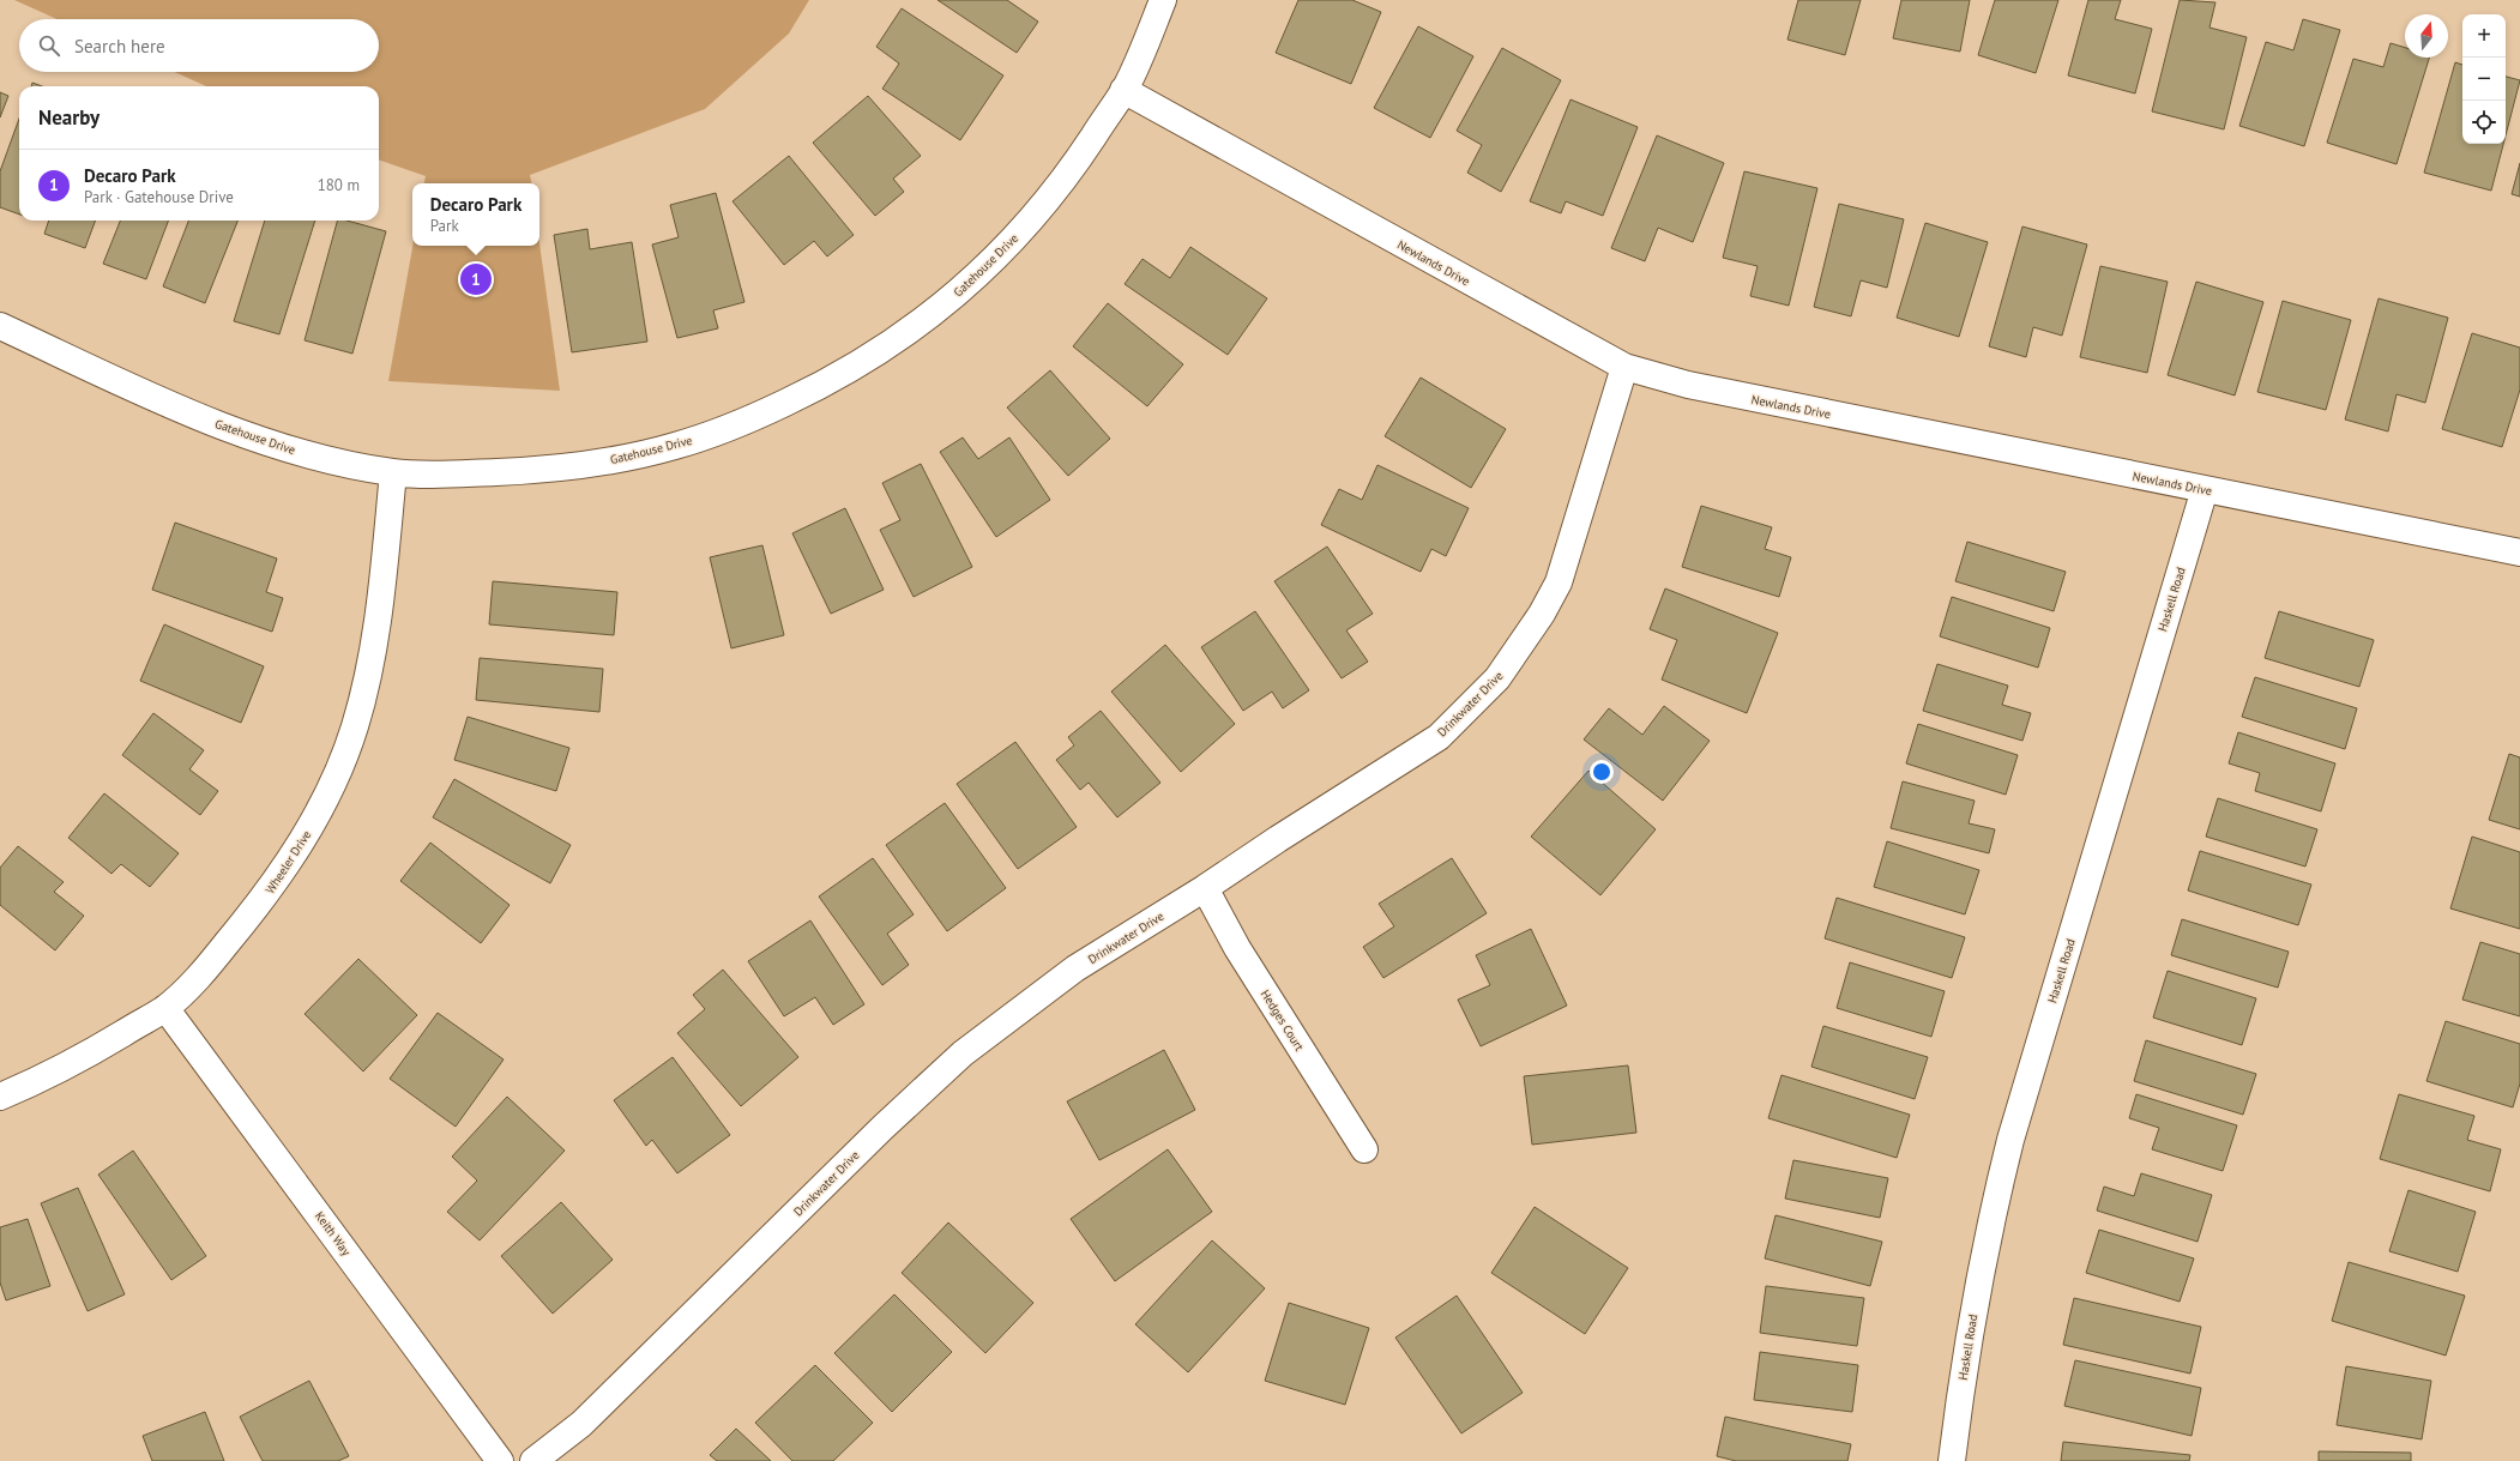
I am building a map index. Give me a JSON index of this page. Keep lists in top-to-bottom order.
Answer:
{
  "streets": {
    "street": [
      "Newlands Drive",
      "Gatehouse Drive",
      "Haskell Road",
      "Drinkwater Drive",
      "Wheeler Drive",
      "Hedges Court",
      "Keith Way"
    ]
  },
  "crossings": [
    ["Newlands Drive", "Gatehouse Drive"],
    ["Newlands Drive", "Haskell Road"],
    ["Newlands Drive", "Drinkwater Drive"],
    ["Gatehouse Drive", "Wheeler Drive"],
    ["Drinkwater Drive", "Hedges Court"],
    ["Wheeler Drive", "Keith Way"]
  ],
  "north": "top",
  "page": {
    "map_buttons": ["+", "−"],
    "search": "Search here",
    "heading": "Nearby",
    "list": [
      {
        "mark": "1",
        "name": "Decaro Park",
        "note": "Park · Gatehouse Drive",
        "value": "180 m"
      }
    ],
    "popup": ["Decaro Park", "Park"],
    "pins": "1"
  }
}
